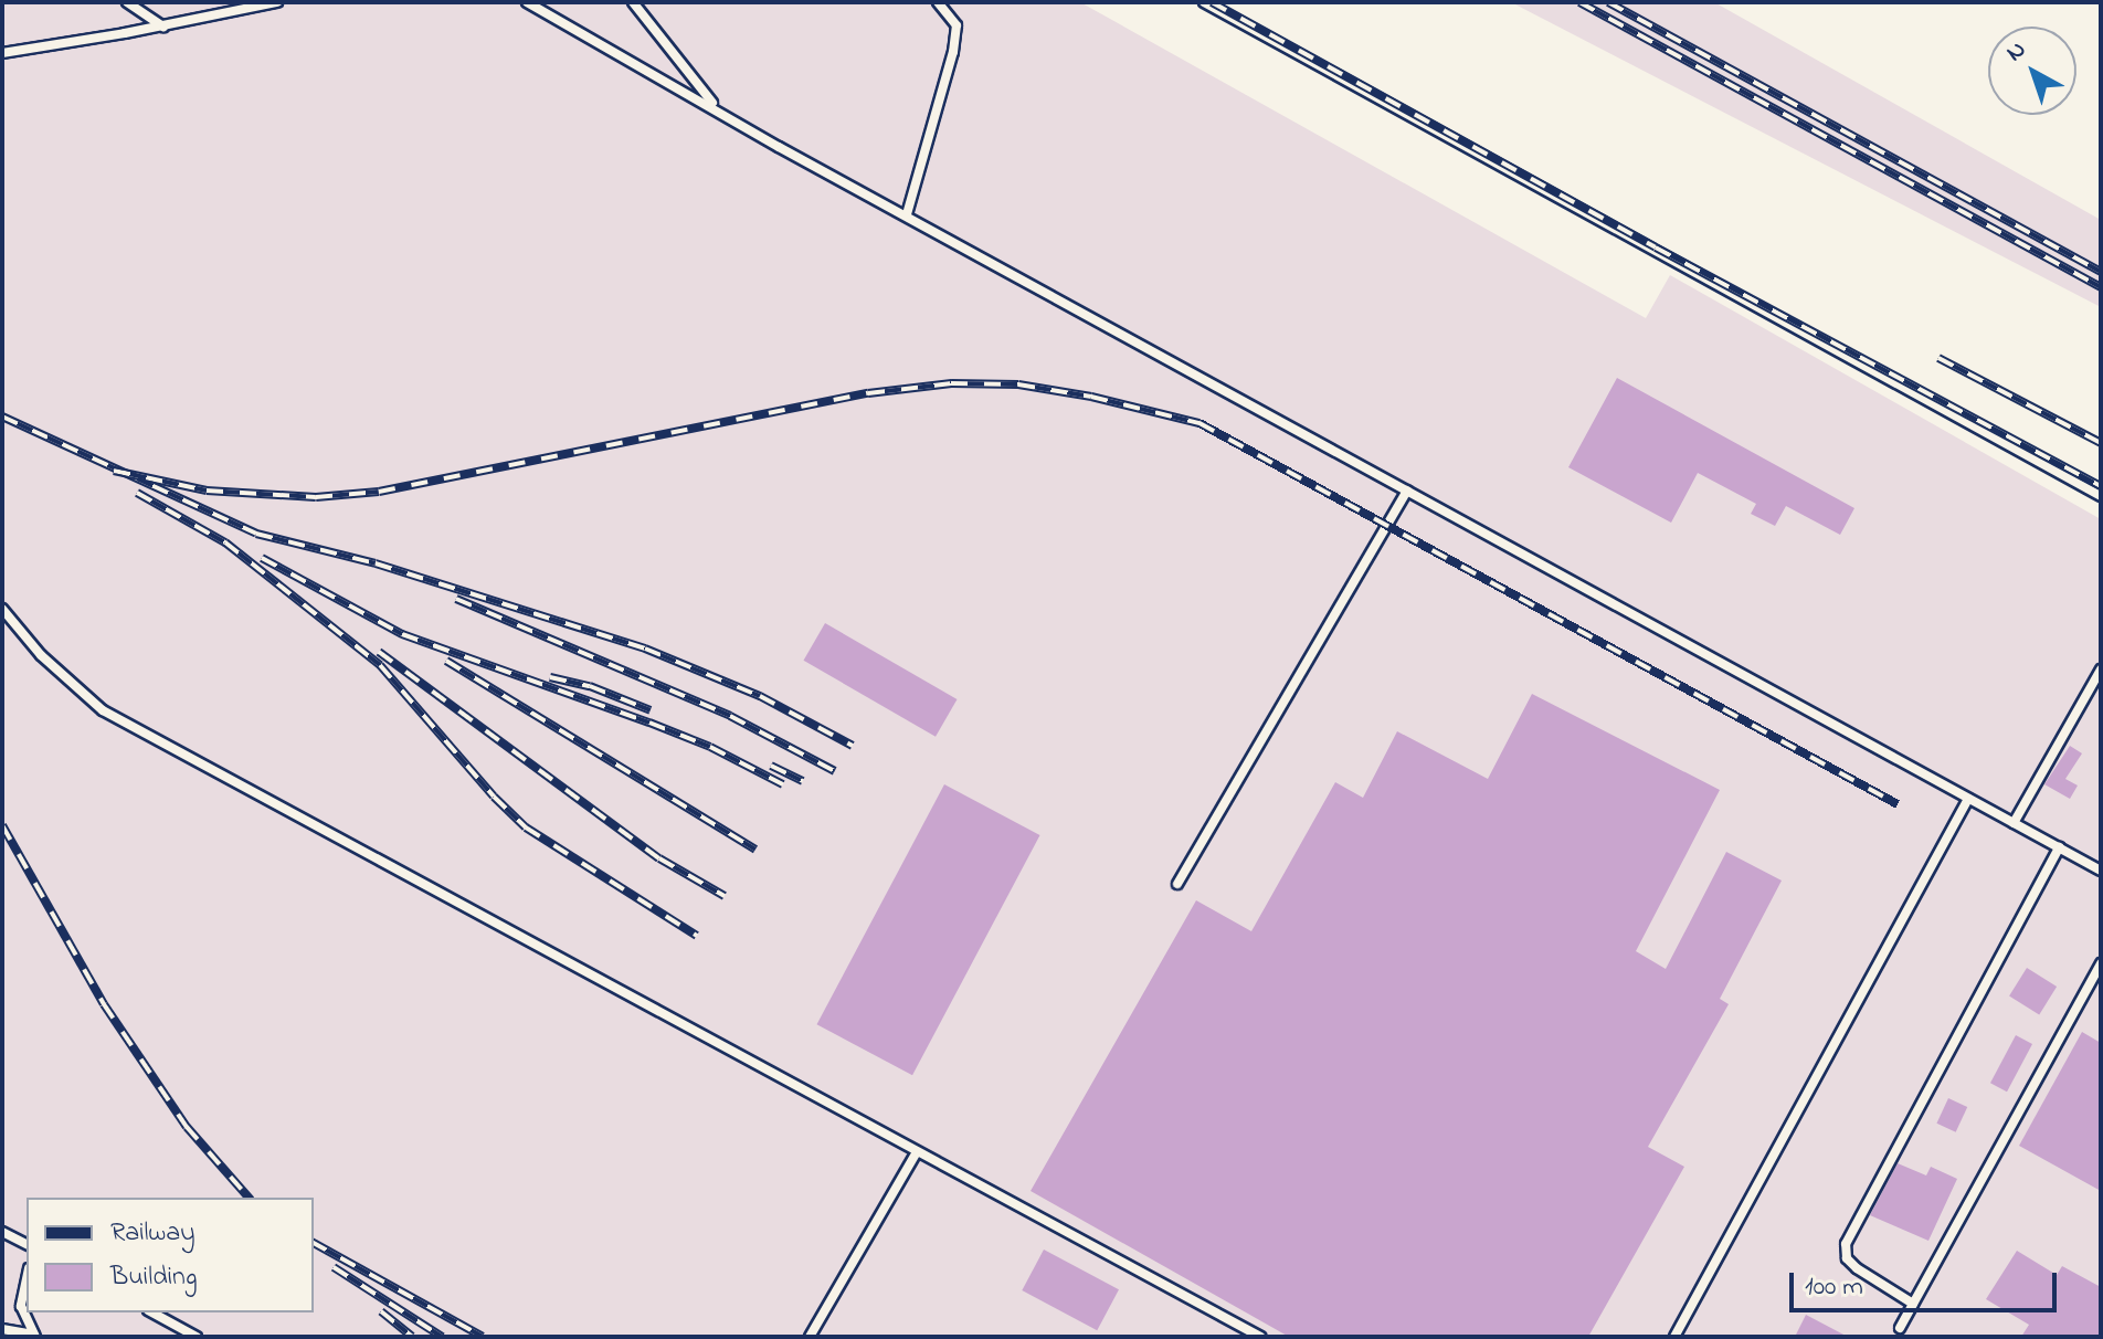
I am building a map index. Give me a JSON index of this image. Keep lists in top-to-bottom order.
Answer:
{
  "legend": ["Railway", "Building"],
  "scale_bar": "100 m",
  "north": "top left"
}
